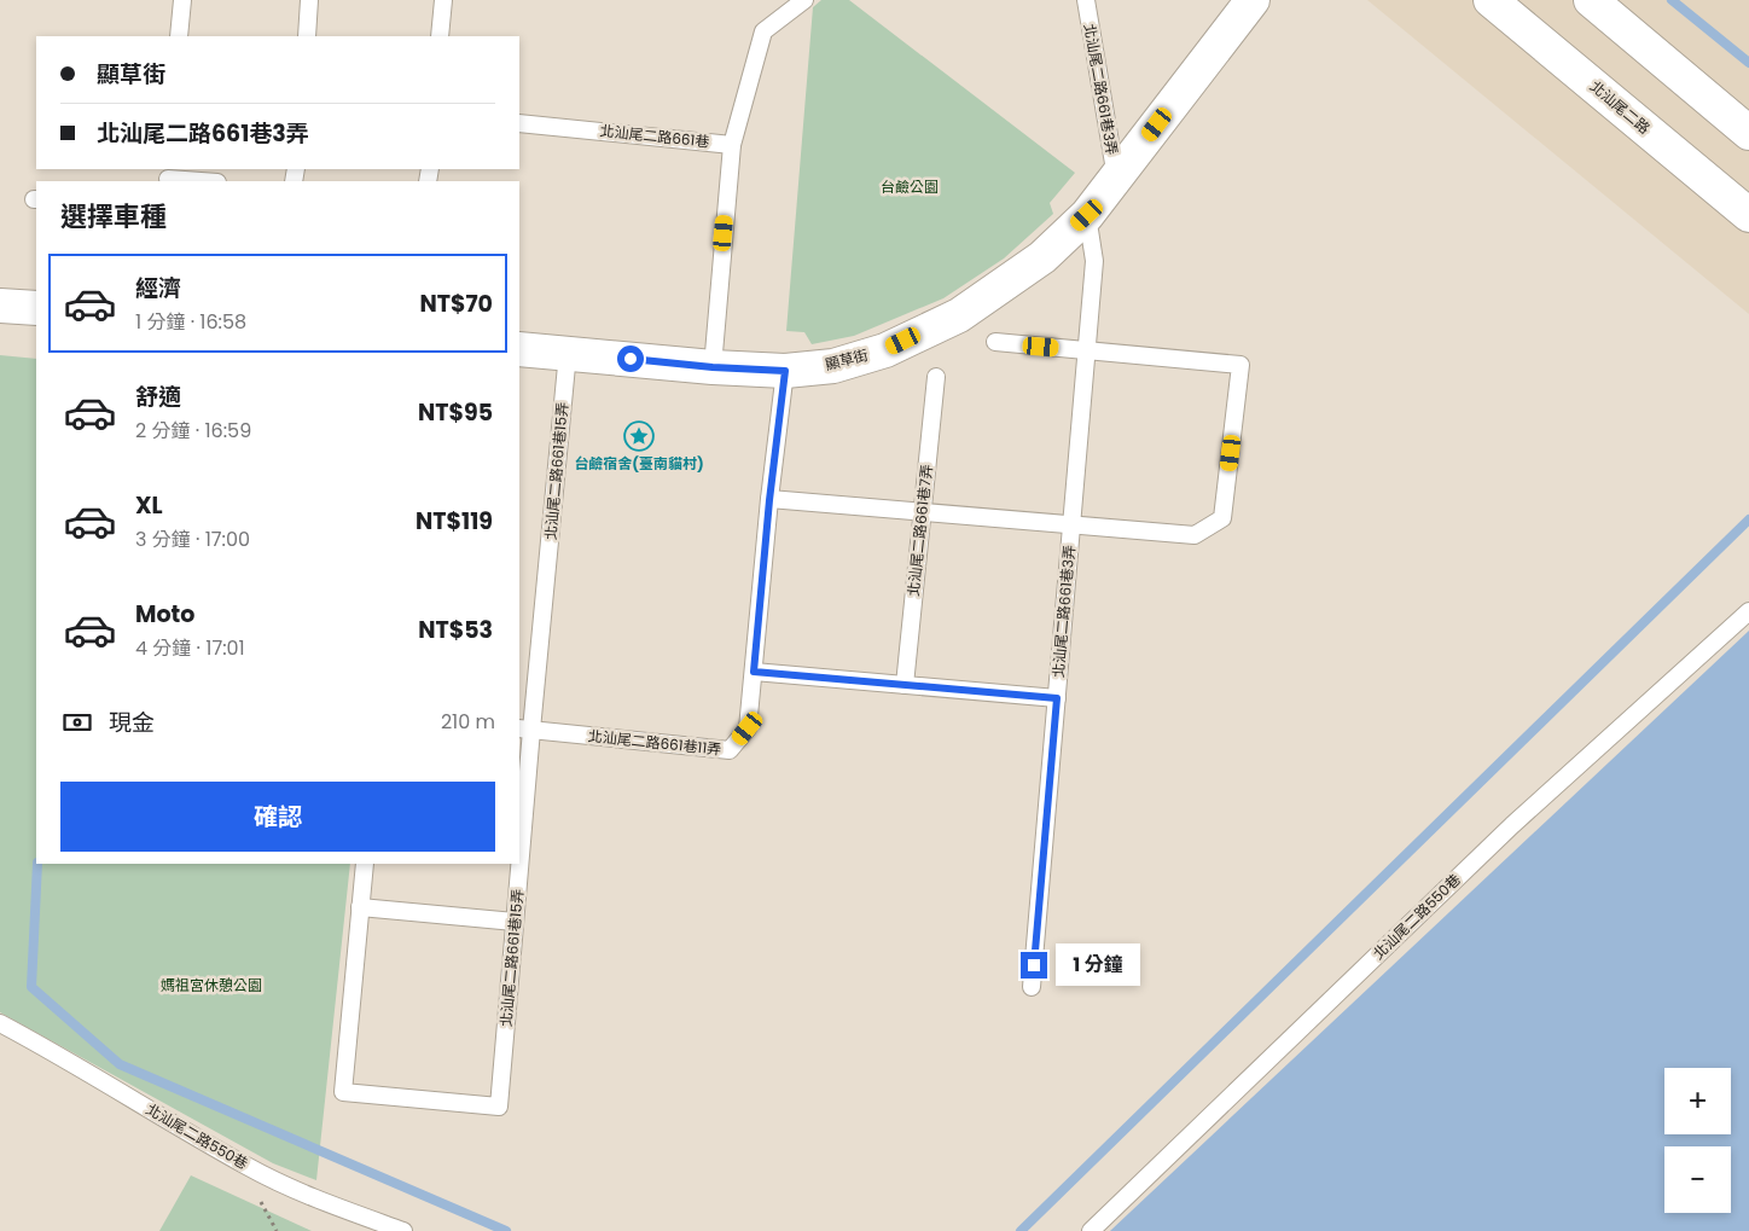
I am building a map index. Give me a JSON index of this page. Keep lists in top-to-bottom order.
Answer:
{
  "streets": {
    "street": ["北汕尾二路", "顯草街"],
    "lane": [
      "北汕尾二路661巷3弄",
      "北汕尾二路661巷",
      "北汕尾二路661巷15弄",
      "北汕尾二路661巷7弄",
      "北汕尾二路661巷11弄",
      "北汕尾二路550巷"
    ]
  },
  "crossings": [
    ["北汕尾二路661巷3弄", "顯草街"],
    ["北汕尾二路661巷3弄", "北汕尾二路661巷7弄"],
    ["北汕尾二路661巷3弄", "北汕尾二路661巷11弄"],
    ["顯草街", "北汕尾二路661巷15弄"],
    ["顯草街", "北汕尾二路661巷11弄"],
    ["北汕尾二路661巷15弄", "北汕尾二路661巷11弄"]
  ],
  "parks": ["台鹼公園", "媽祖宮休憩公園"],
  "places": {
    "place": ["台鹼宿舍(臺南貓村)"]
  },
  "page": {
    "banner": ["顯草街", "北汕尾二路661巷3弄"],
    "heading": "選擇車種",
    "list": [
      {
        "name": "經濟",
        "note": "1 分鐘 · 16:58",
        "value": "NT$70"
      },
      {
        "name": "舒適",
        "note": "2 分鐘 · 16:59",
        "value": "NT$95"
      },
      {
        "name": "XL",
        "note": "3 分鐘 · 17:00",
        "value": "NT$119"
      },
      {
        "name": "Moto",
        "note": "4 分鐘 · 17:01",
        "value": "NT$53"
      }
    ],
    "pay": ["現金", "210 m"],
    "buttons": "確認",
    "bubble": "1 分鐘",
    "map_buttons": ["+", "−"]
  }
}
